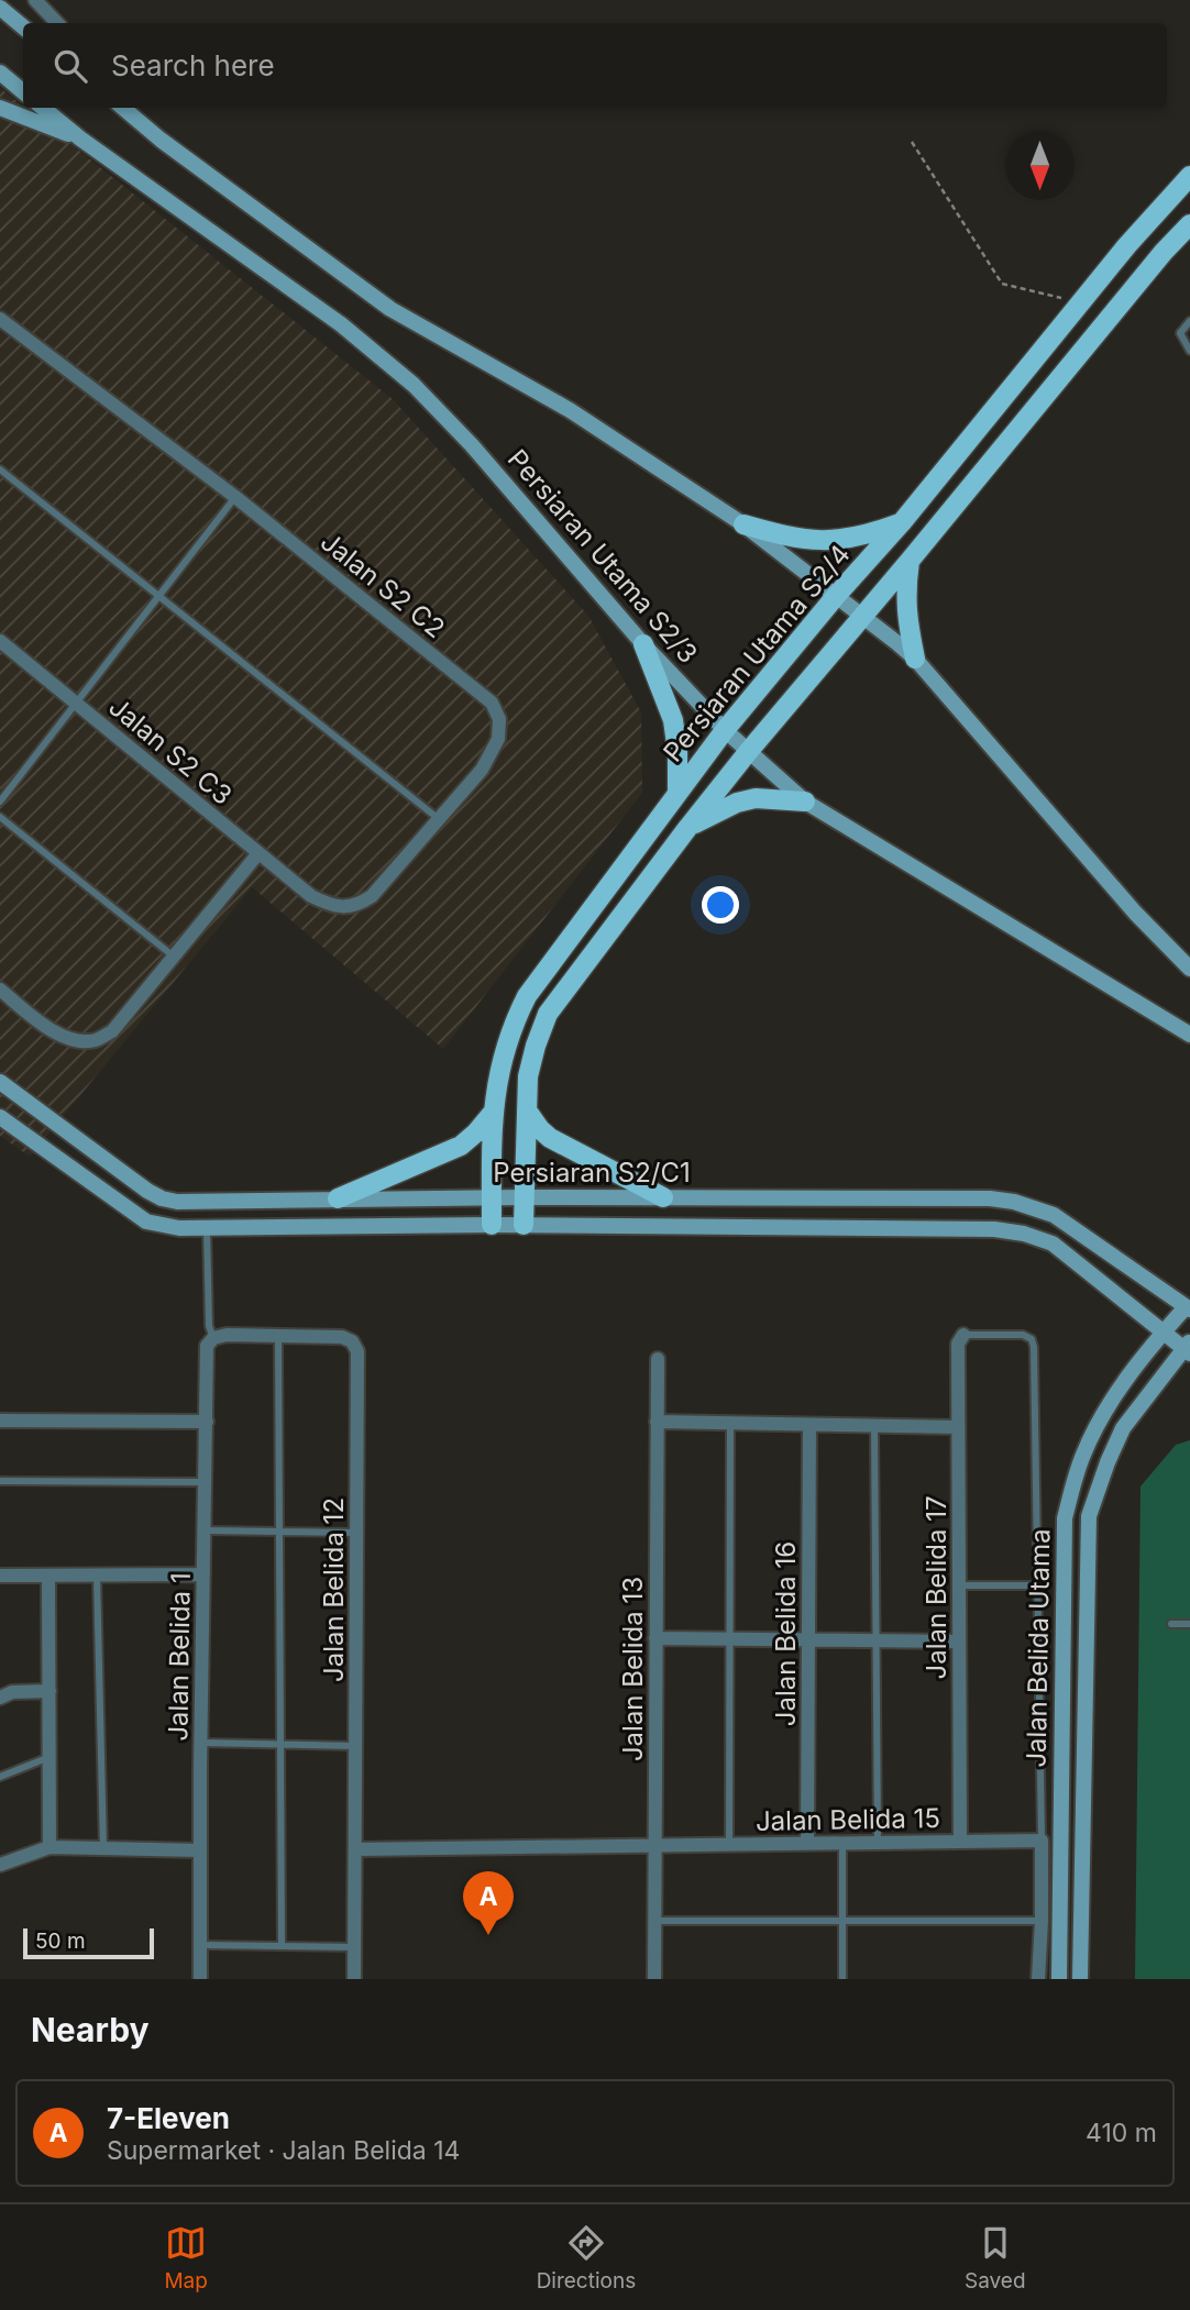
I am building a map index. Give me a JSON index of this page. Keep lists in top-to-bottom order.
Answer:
{
  "streets": {
    "main road": [
      "Persiaran Utama S2/3",
      "Persiaran Utama S2/4",
      "Persiaran S2/C1",
      "Jalan Belida Utama"
    ],
    "street": [
      "Jalan S2 C2",
      "Jalan S2 C3",
      "Jalan Belida 17",
      "Jalan Belida 12",
      "Jalan Belida 16",
      "Jalan Belida 1",
      "Jalan Belida 13",
      "Jalan Belida 15"
    ]
  },
  "crossings": [
    ["Persiaran Utama S2/3", "Persiaran Utama S2/4"],
    ["Jalan S2 C2", "Jalan S2 C3"],
    ["Persiaran Utama S2/4", "Persiaran S2/C1"],
    ["Persiaran S2/C1", "Jalan Belida Utama"],
    ["Jalan Belida 17", "Jalan Belida 15"],
    ["Jalan Belida 12", "Jalan Belida 1"],
    ["Jalan Belida 12", "Jalan Belida 15"],
    ["Jalan Belida 16", "Jalan Belida 15"],
    ["Jalan Belida 13", "Jalan Belida 15"]
  ],
  "scale_bar": "50 m",
  "north": "bottom",
  "page": {
    "search": "Search here",
    "pins": "A",
    "scale": "50 m",
    "heading": "Nearby",
    "list": [
      {
        "mark": "A",
        "name": "7-Eleven",
        "note": "Supermarket · Jalan Belida 14",
        "value": "410 m"
      }
    ],
    "nav": ["Map", "Directions", "Saved"]
  }
}
